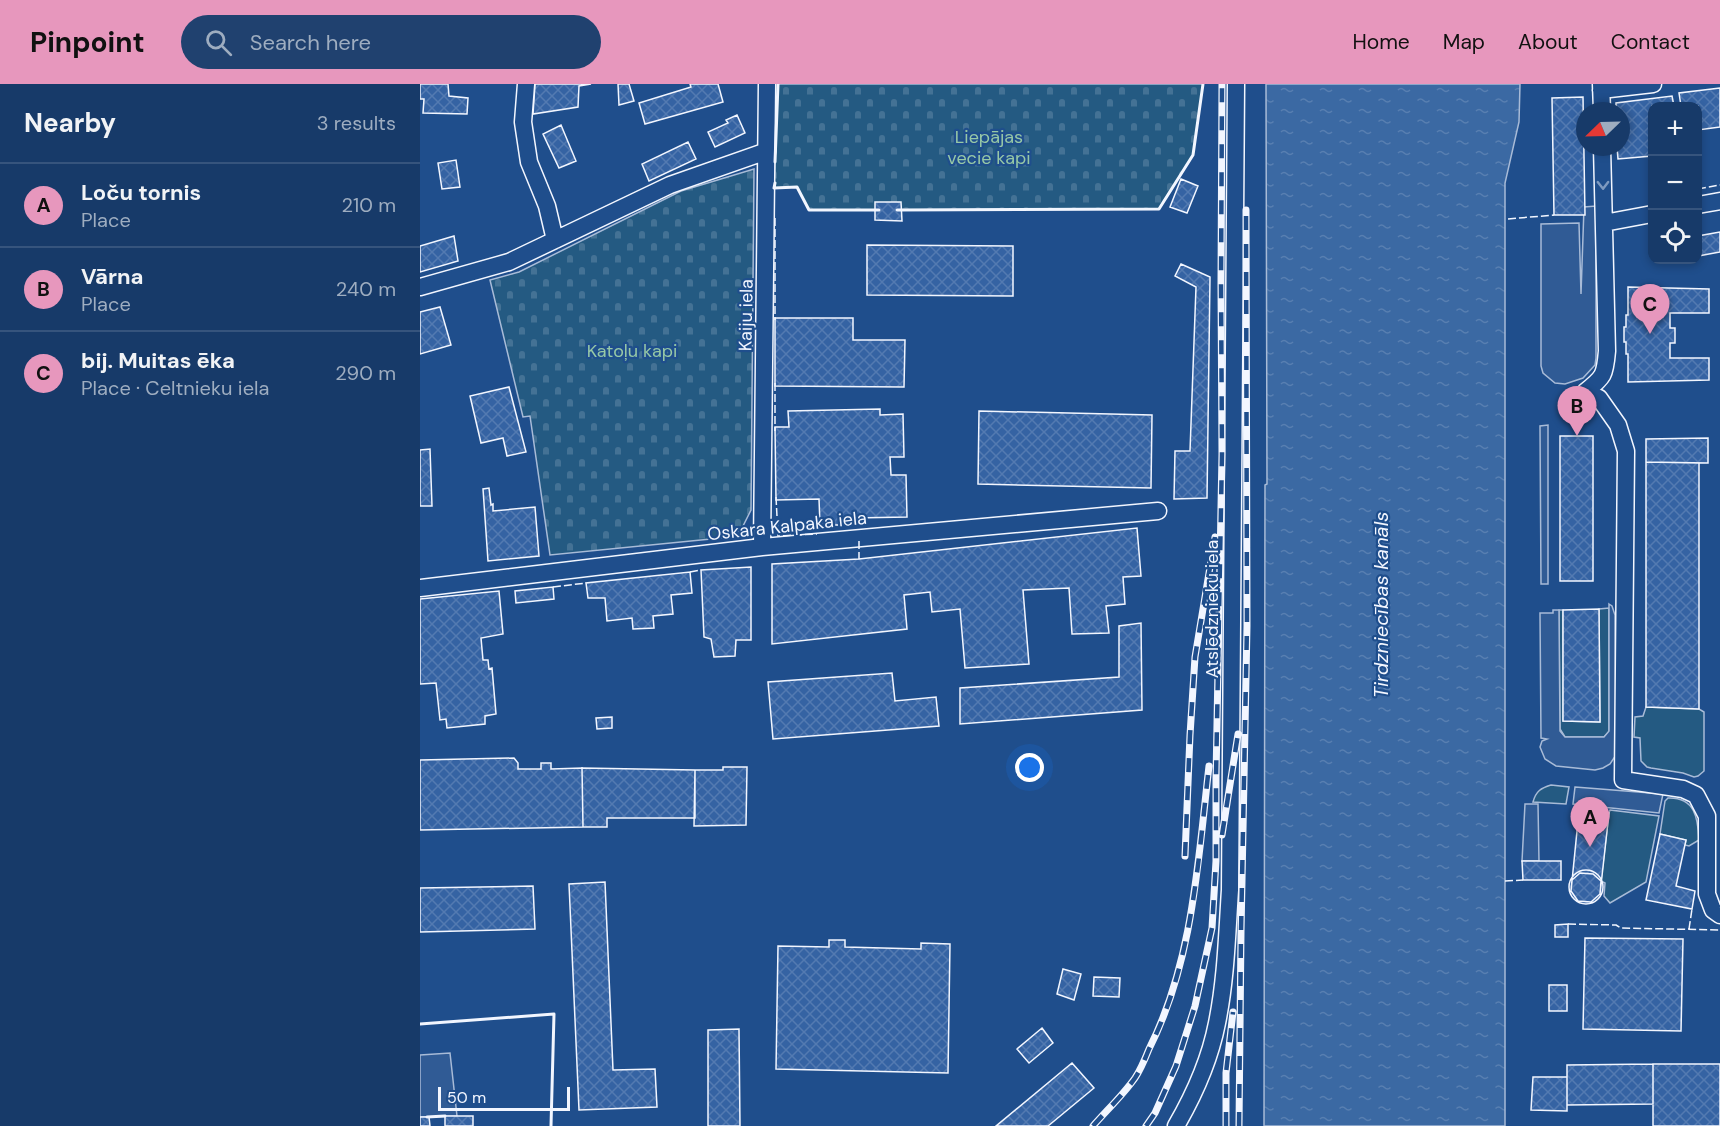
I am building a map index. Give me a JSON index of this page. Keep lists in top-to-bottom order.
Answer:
{
  "streets": {
    "street": ["Kaiju iela", "Oskara Kalpaka iela", "Atslēdznieku iela"]
  },
  "crossings": [
    ["Kaiju iela", "Oskara Kalpaka iela"]
  ],
  "water": ["Tirdzniecības kanāls"],
  "parks": ["Liepājas vecie kapi", "Katoļu kapi"],
  "scale_bar": "50 m",
  "north": "bottom left",
  "page": {
    "header": "Pinpoint",
    "search": "Search here",
    "nav": [
      "Home",
      "Map",
      "About",
      "Contact"
    ],
    "heading": ["Nearby", "3 results"],
    "map_buttons": ["+", "−"],
    "list": [
      {
        "mark": "A",
        "name": "Loču tornis",
        "note": "Place",
        "value": "210 m"
      },
      {
        "mark": "B",
        "name": "Vārna",
        "note": "Place",
        "value": "240 m"
      },
      {
        "mark": "C",
        "name": "bij. Muitas ēka",
        "note": "Place · Celtnieku iela",
        "value": "290 m"
      }
    ],
    "pins": ["C", "B", "A"],
    "scale": "50 m"
  }
}
